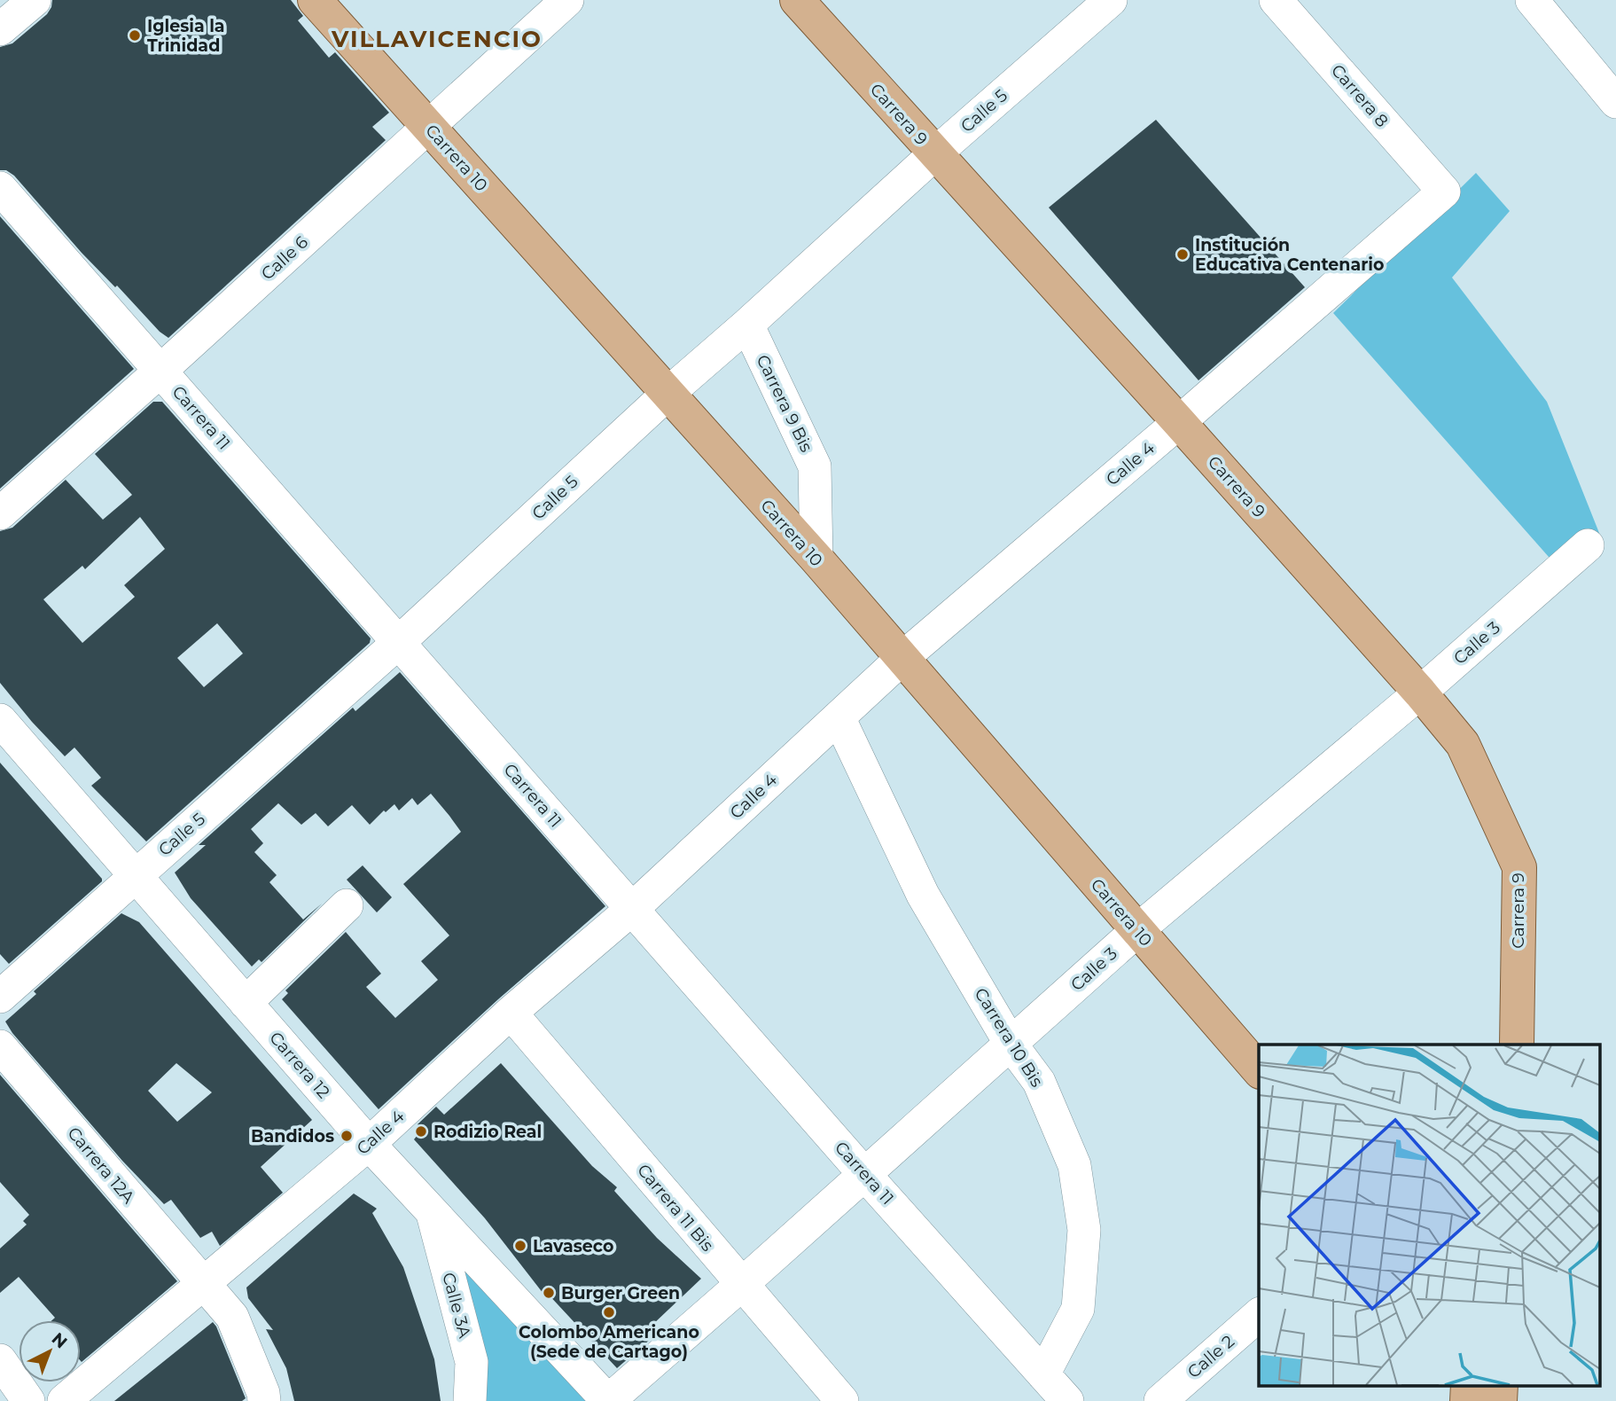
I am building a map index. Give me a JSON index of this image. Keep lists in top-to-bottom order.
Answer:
{
  "streets": {
    "main road": ["Carrera 9", "Carrera 10"],
    "street": [
      "Carrera 8",
      "Calle 5",
      "Calle 6",
      "Carrera 9 Bis",
      "Carrera 11",
      "Calle 4",
      "Calle 3",
      "Carrera 10 Bis",
      "Carrera 12",
      "Carrera 12A",
      "Carrera 11 Bis",
      "Calle 3A",
      "Calle 2"
    ]
  },
  "crossings": [
    ["Carrera 8", "Calle 4"],
    ["Calle 5", "Carrera 9"],
    ["Calle 5", "Carrera 10"],
    ["Calle 5", "Carrera 9 Bis"],
    ["Calle 5", "Carrera 11"],
    ["Calle 5", "Carrera 12"],
    ["Carrera 9", "Calle 4"],
    ["Carrera 9", "Calle 3"],
    ["Carrera 10", "Calle 6"],
    ["Carrera 10", "Carrera 9 Bis"],
    ["Carrera 10", "Calle 4"],
    ["Carrera 10", "Calle 3"],
    ["Calle 6", "Carrera 11"],
    ["Carrera 11", "Calle 4"],
    ["Carrera 11", "Calle 3"],
    ["Carrera 11", "Carrera 10 Bis"],
    ["Calle 4", "Carrera 10 Bis"],
    ["Calle 4", "Carrera 12"],
    ["Calle 4", "Carrera 12A"],
    ["Calle 4", "Carrera 11 Bis"],
    ["Calle 3", "Carrera 10 Bis"],
    ["Calle 3", "Carrera 12"],
    ["Calle 3", "Carrera 11 Bis"],
    ["Carrera 12", "Calle 3A"]
  ],
  "districts": ["VILLAVICENCIO"],
  "places": [
    "Iglesia la Trinidad",
    "Institución Educativa Centenario",
    "Rodizio Real",
    "Bandidos",
    "Lavaseco",
    "Burger Green",
    "Colombo Americano (Sede de Cartago)"
  ],
  "north": "top right"
}
